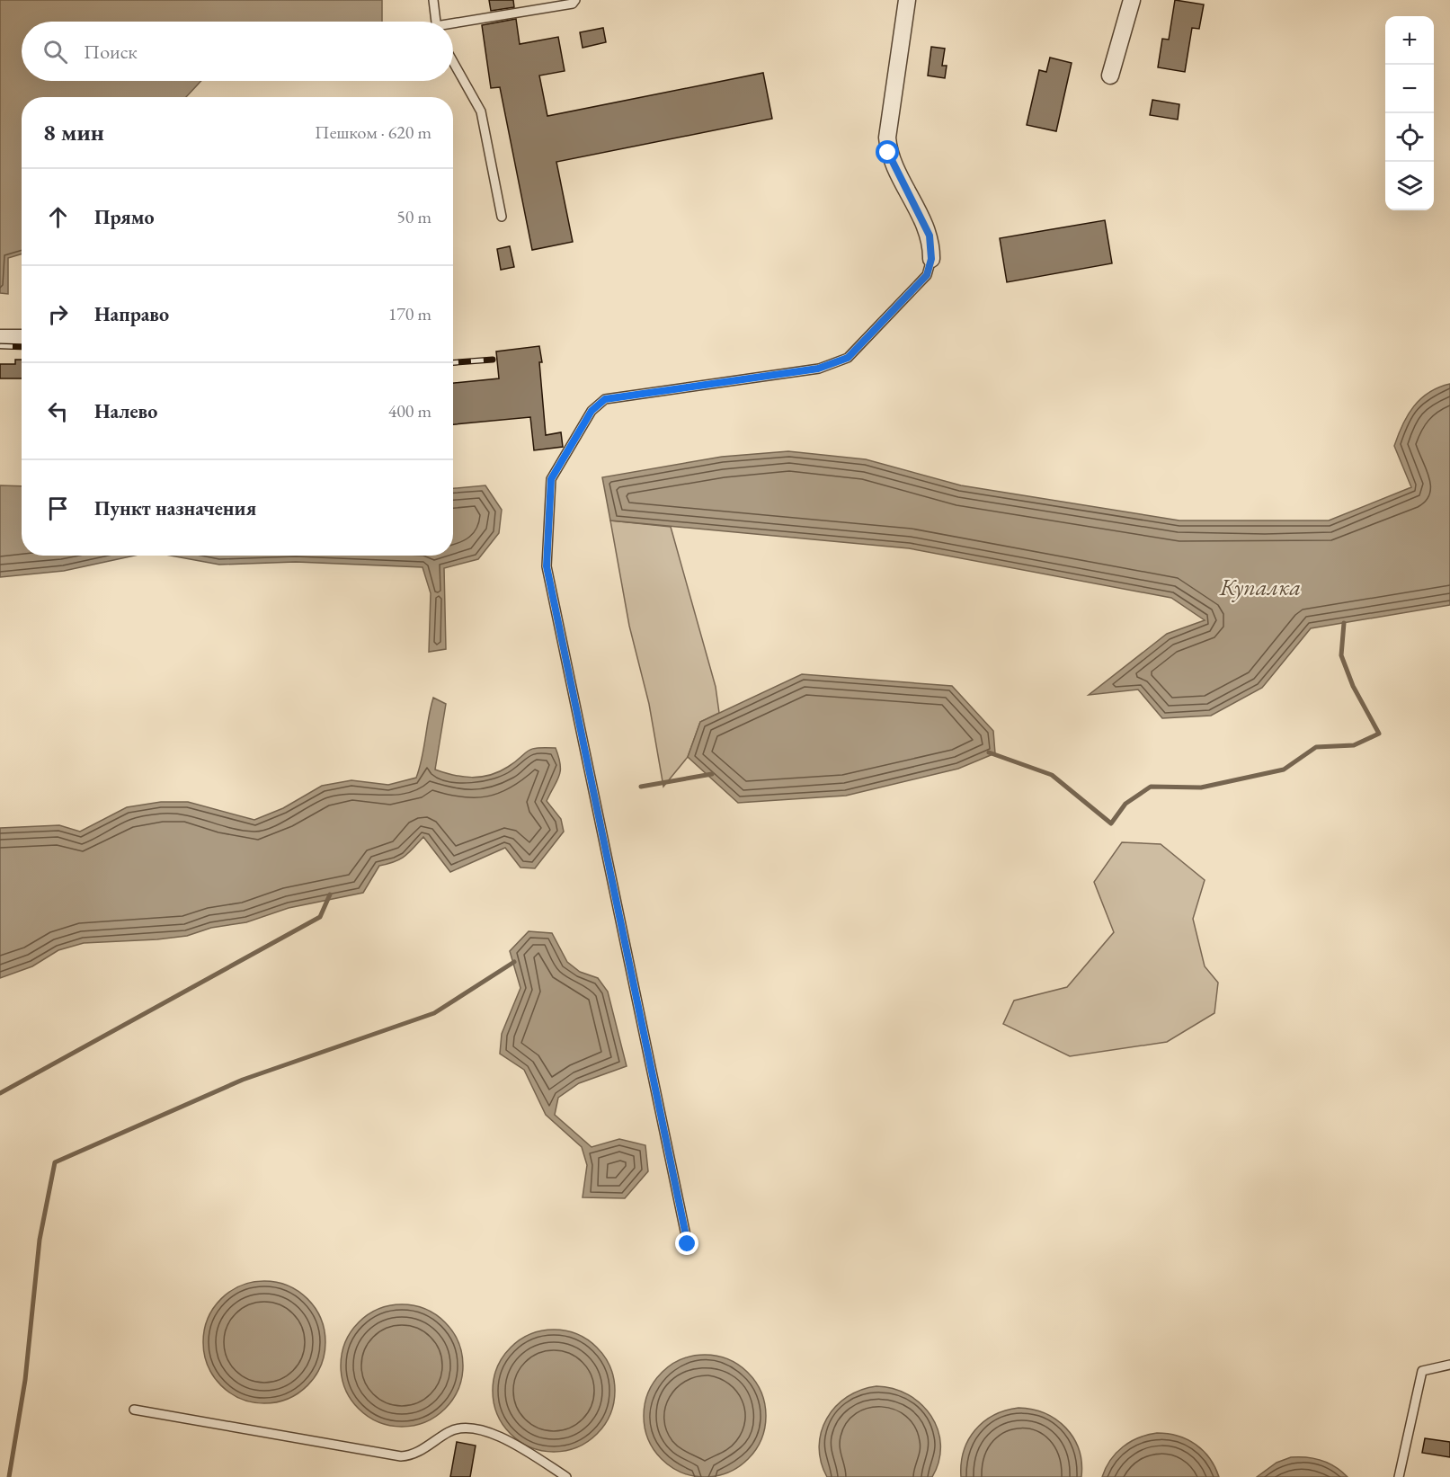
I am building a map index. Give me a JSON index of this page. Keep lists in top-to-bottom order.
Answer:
{
  "water": ["Купалка"],
  "page": {
    "map_buttons": ["+", "−"],
    "search": "Поиск",
    "heading": ["8 мин", "Пешком · 620 m"],
    "list": [
      ["Прямо", "50 m"],
      ["Направо", "170 m"],
      ["Налево", "400 m"],
      "Пункт назначения"
    ]
  }
}
